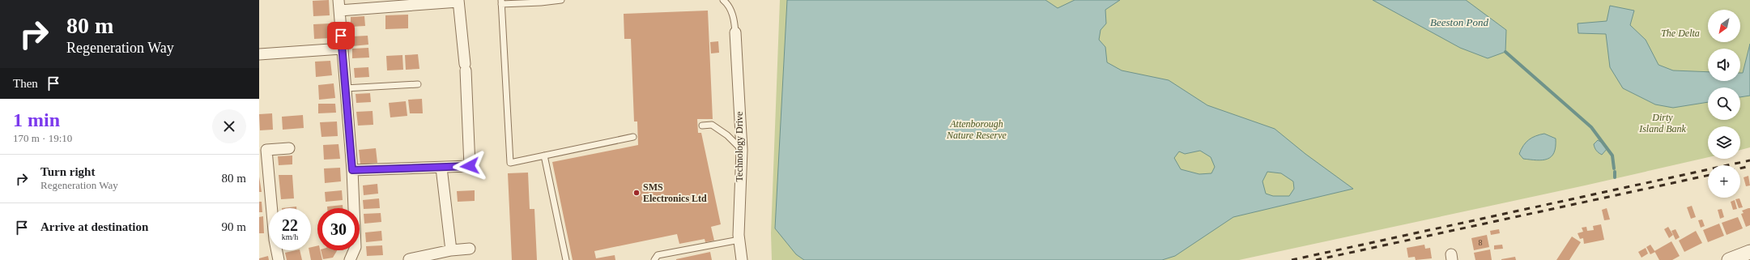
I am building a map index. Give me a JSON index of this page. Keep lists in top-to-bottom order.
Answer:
{
  "streets": {
    "street": ["Technology Drive"]
  },
  "water": ["Beeston Pond"],
  "parks": ["The Delta", "Dirty Island Bank", "Attenborough Nature Reserve"],
  "places": ["SMS Electronics Ltd"],
  "house_numbers": ["8"],
  "north": "bottom left",
  "page": {
    "turn": ["80 m", "Regeneration Way"],
    "map_buttons": "+",
    "then": "Then",
    "heading": ["1 min", "170 m · 19:10"],
    "list": [
      {
        "name": "Turn right",
        "note": "Regeneration Way",
        "value": "80 m"
      },
      {
        "name": "Arrive at destination",
        "value": "90 m"
      }
    ],
    "speed": "22 km/h",
    "limit": "30"
  }
}
